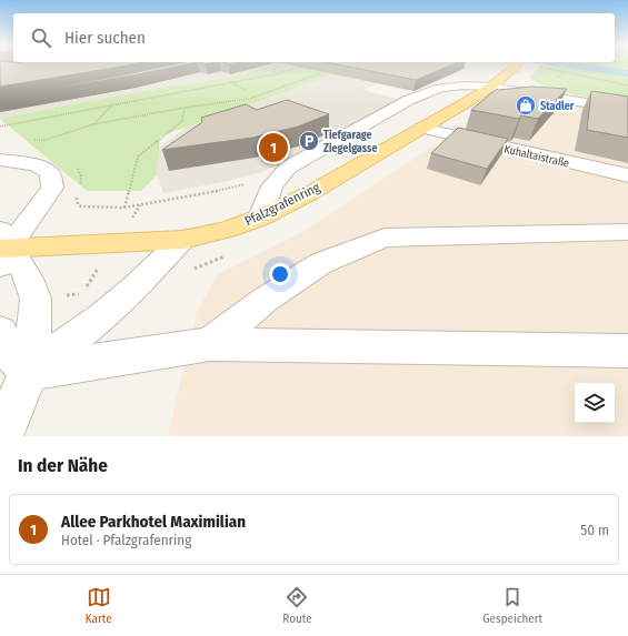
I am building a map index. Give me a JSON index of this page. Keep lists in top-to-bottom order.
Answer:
{
  "streets": {
    "main road": ["Pfalzgrafenring"],
    "street": ["Kuhaltaistraße"]
  },
  "crossings": [
    ["Kuhaltaistraße", "Pfalzgrafenring"]
  ],
  "places": {
    "shop": ["Stadler"],
    "parking": ["Tiefgarage Ziegelgasse"]
  },
  "page": {
    "search": "Hier suchen",
    "pins": "1",
    "heading": "In der Nähe",
    "list": [
      {
        "mark": "1",
        "name": "Allee Parkhotel Maximilian",
        "note": "Hotel · Pfalzgrafenring",
        "value": "50 m"
      }
    ],
    "nav": ["Karte", "Route", "Gespeichert"]
  }
}
